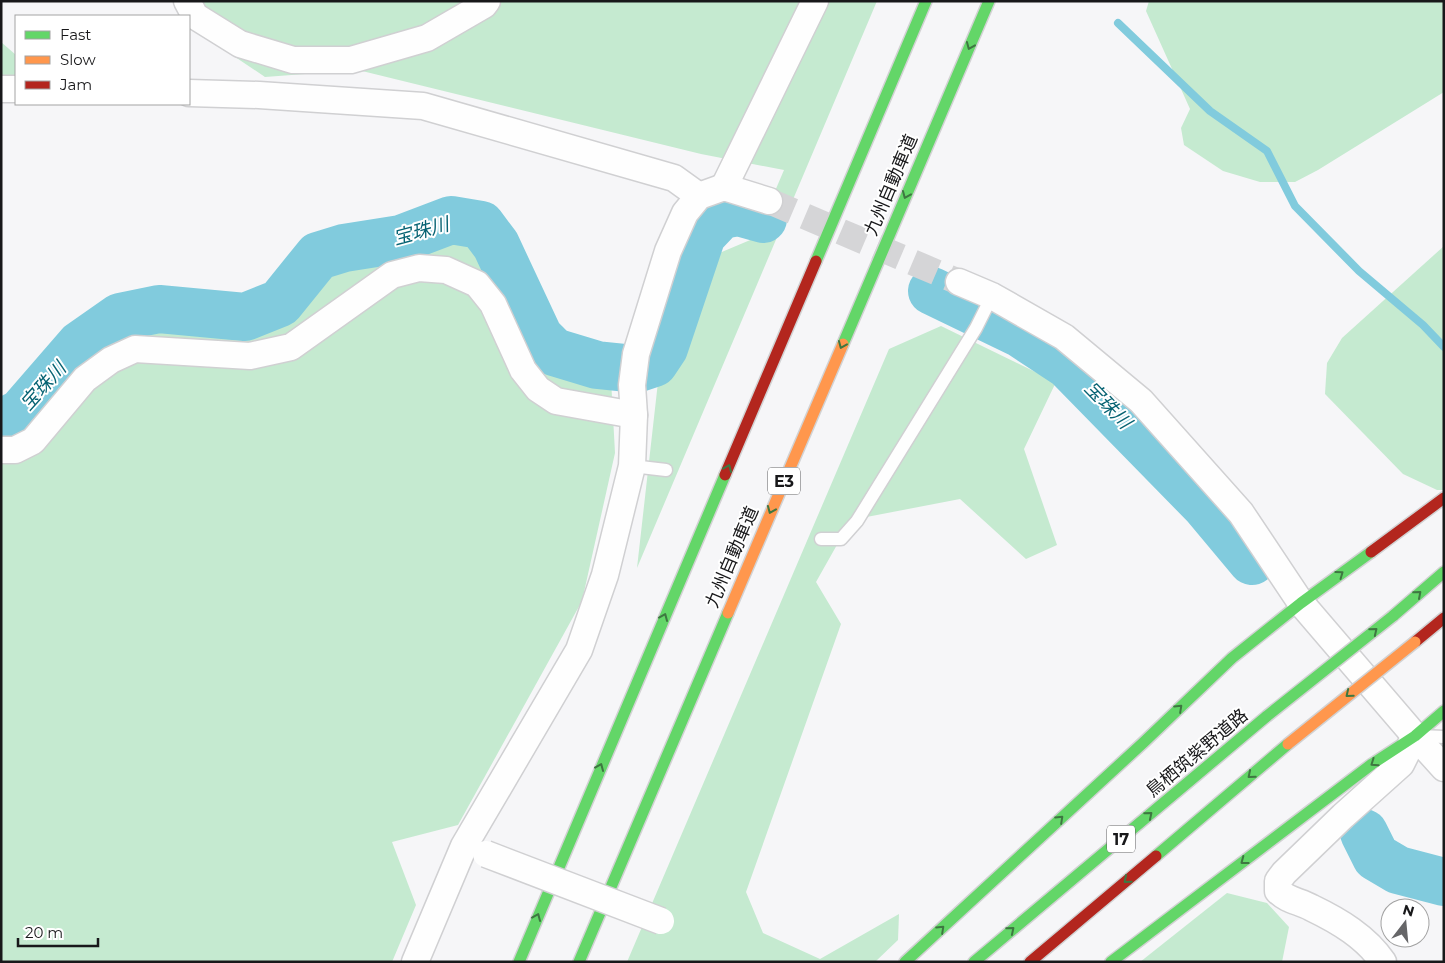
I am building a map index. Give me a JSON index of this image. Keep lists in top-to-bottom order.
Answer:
{
  "streets": {
    "main road": [
      "九州自動車道",
      "E3",
      "鳥栖筑紫野道路",
      "17"
    ]
  },
  "water": ["宝珠川"],
  "legend": ["Fast", "Slow", "Jam"],
  "scale_bar": "20 m",
  "north": "top"
}
